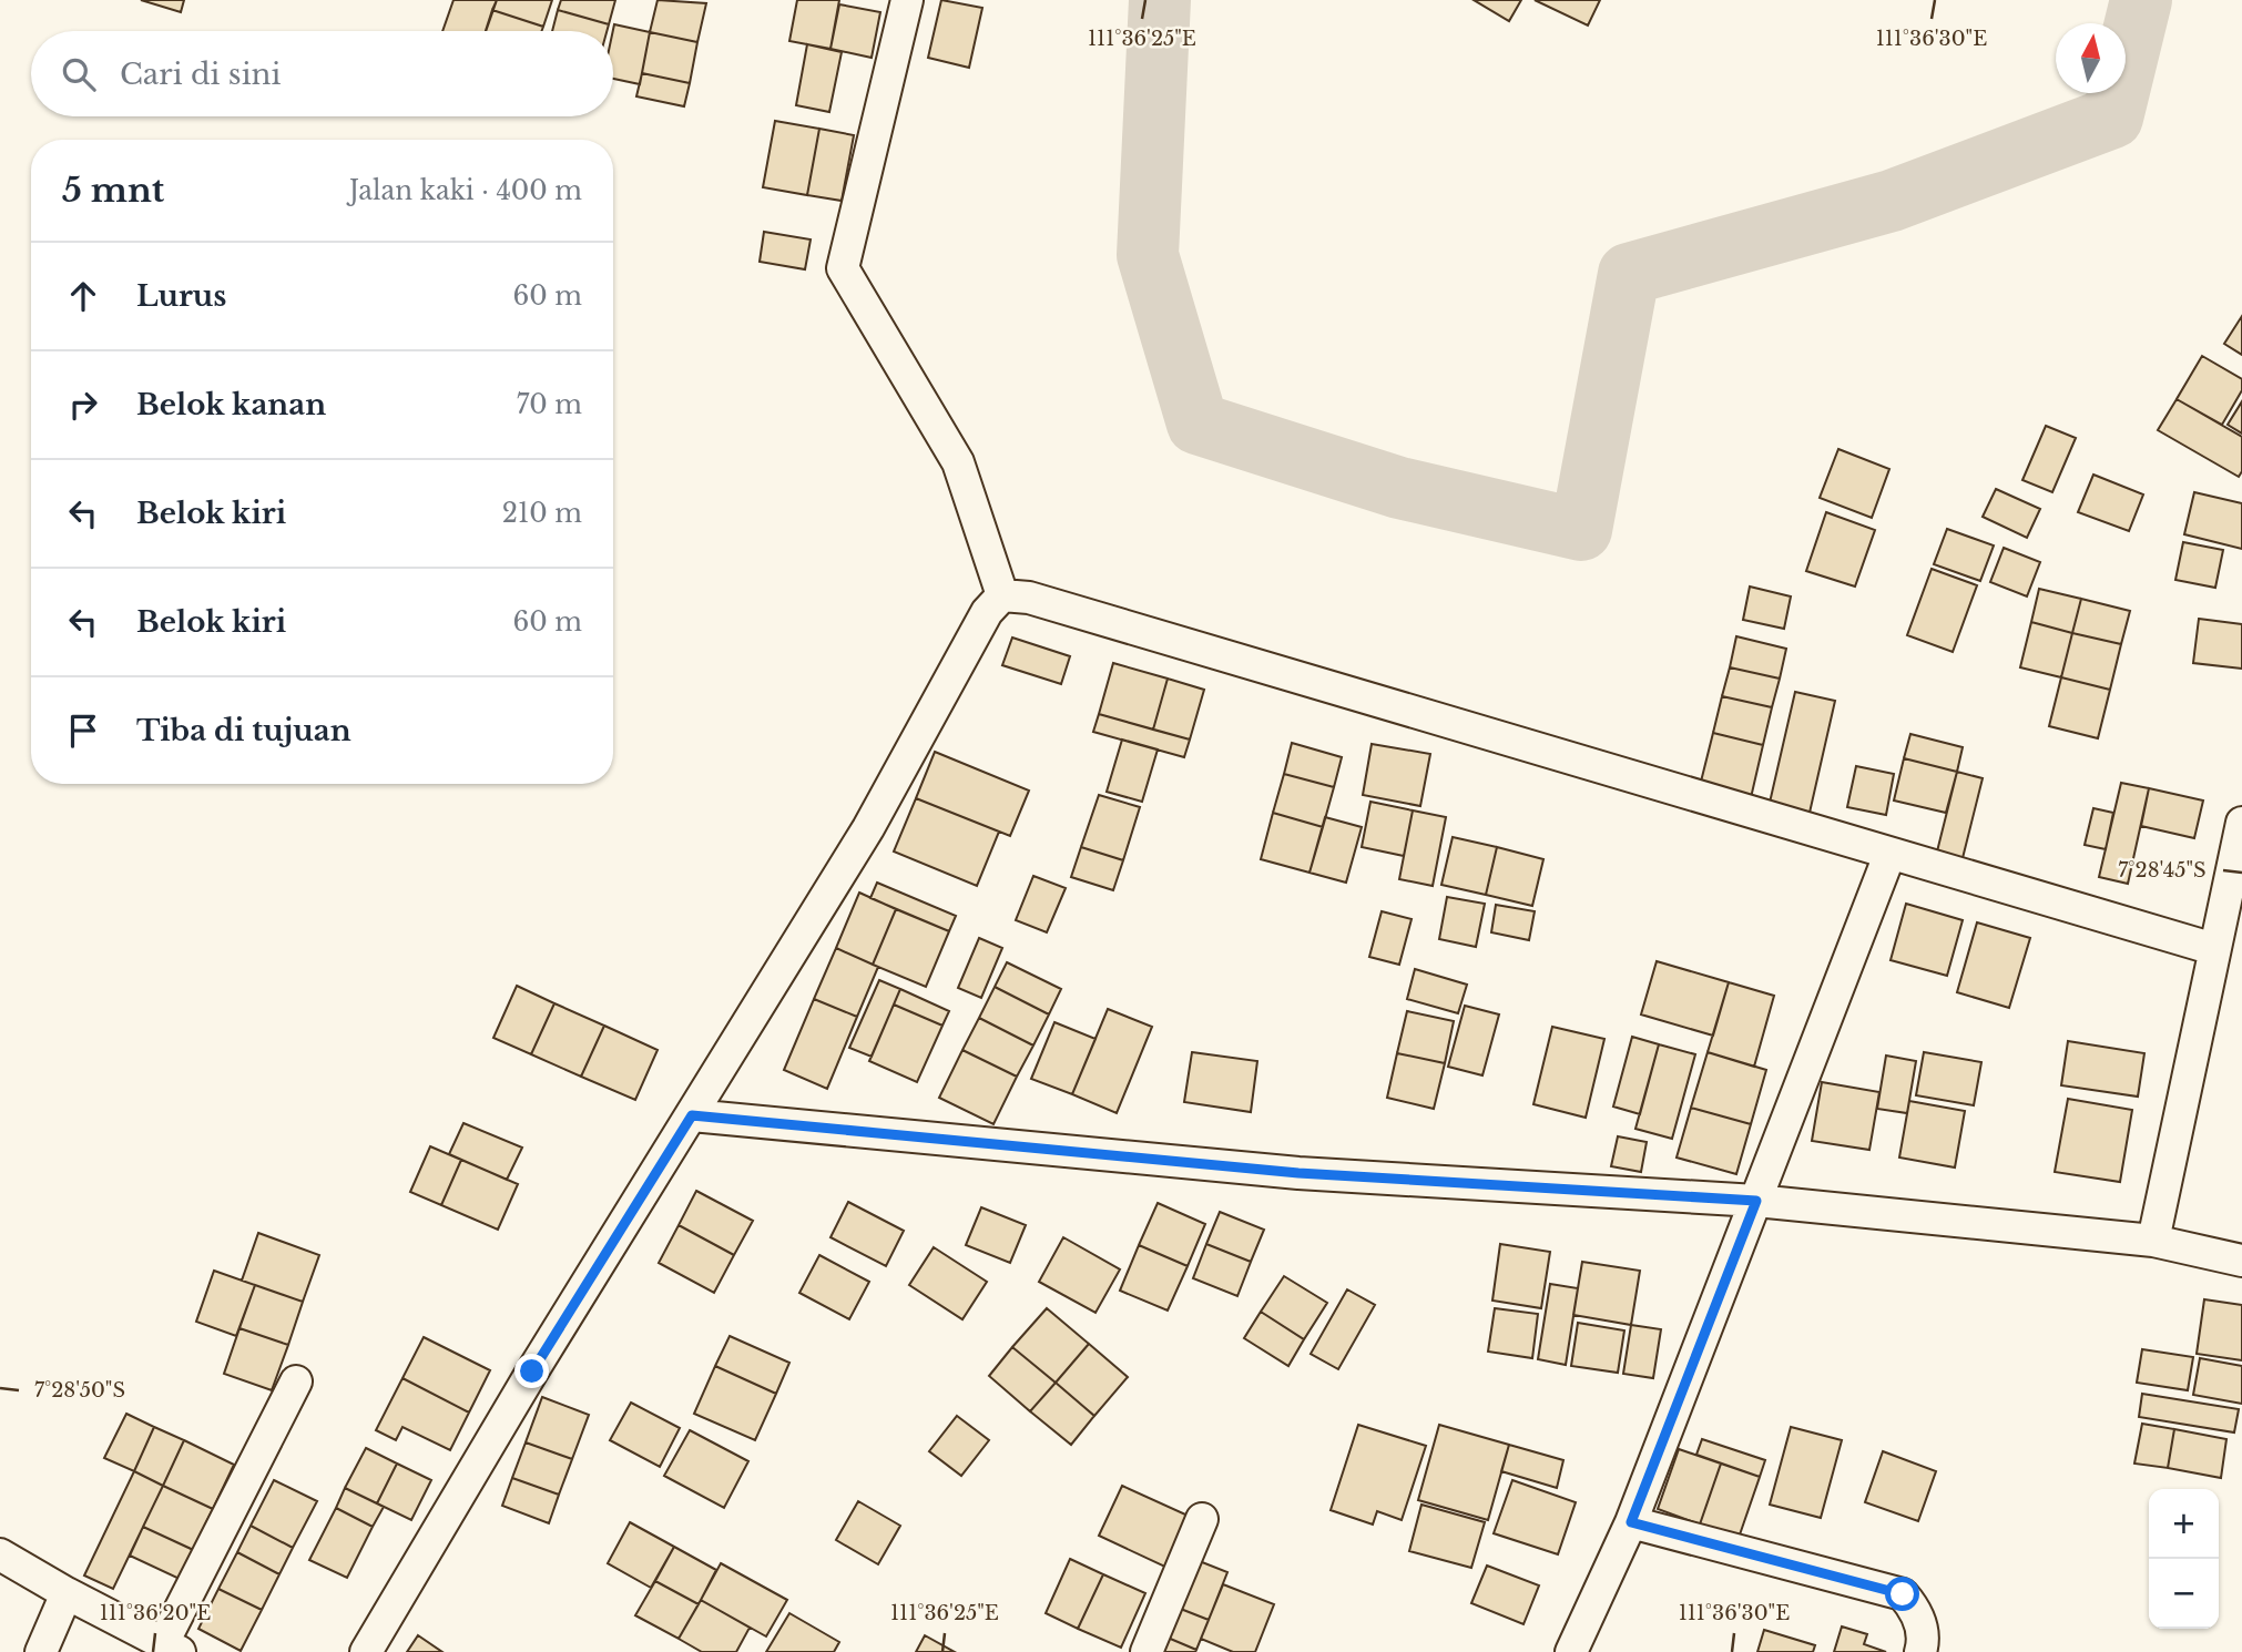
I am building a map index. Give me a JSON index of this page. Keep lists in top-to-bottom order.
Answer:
{
  "north": "top",
  "page": {
    "search": "Cari di sini",
    "heading": ["5 mnt", "Jalan kaki · 400 m"],
    "list": [
      ["Lurus", "60 m"],
      ["Belok kanan", "70 m"],
      ["Belok kiri", "210 m"],
      ["Belok kiri", "60 m"],
      "Tiba di tujuan"
    ],
    "map_buttons": ["+", "−"]
  },
  "coordinates": [
    "111°36'25\"E",
    "111°36'30\"E",
    "7°28'45\"S",
    "7°28'50\"S",
    "111°36'20\"E"
  ]
}
